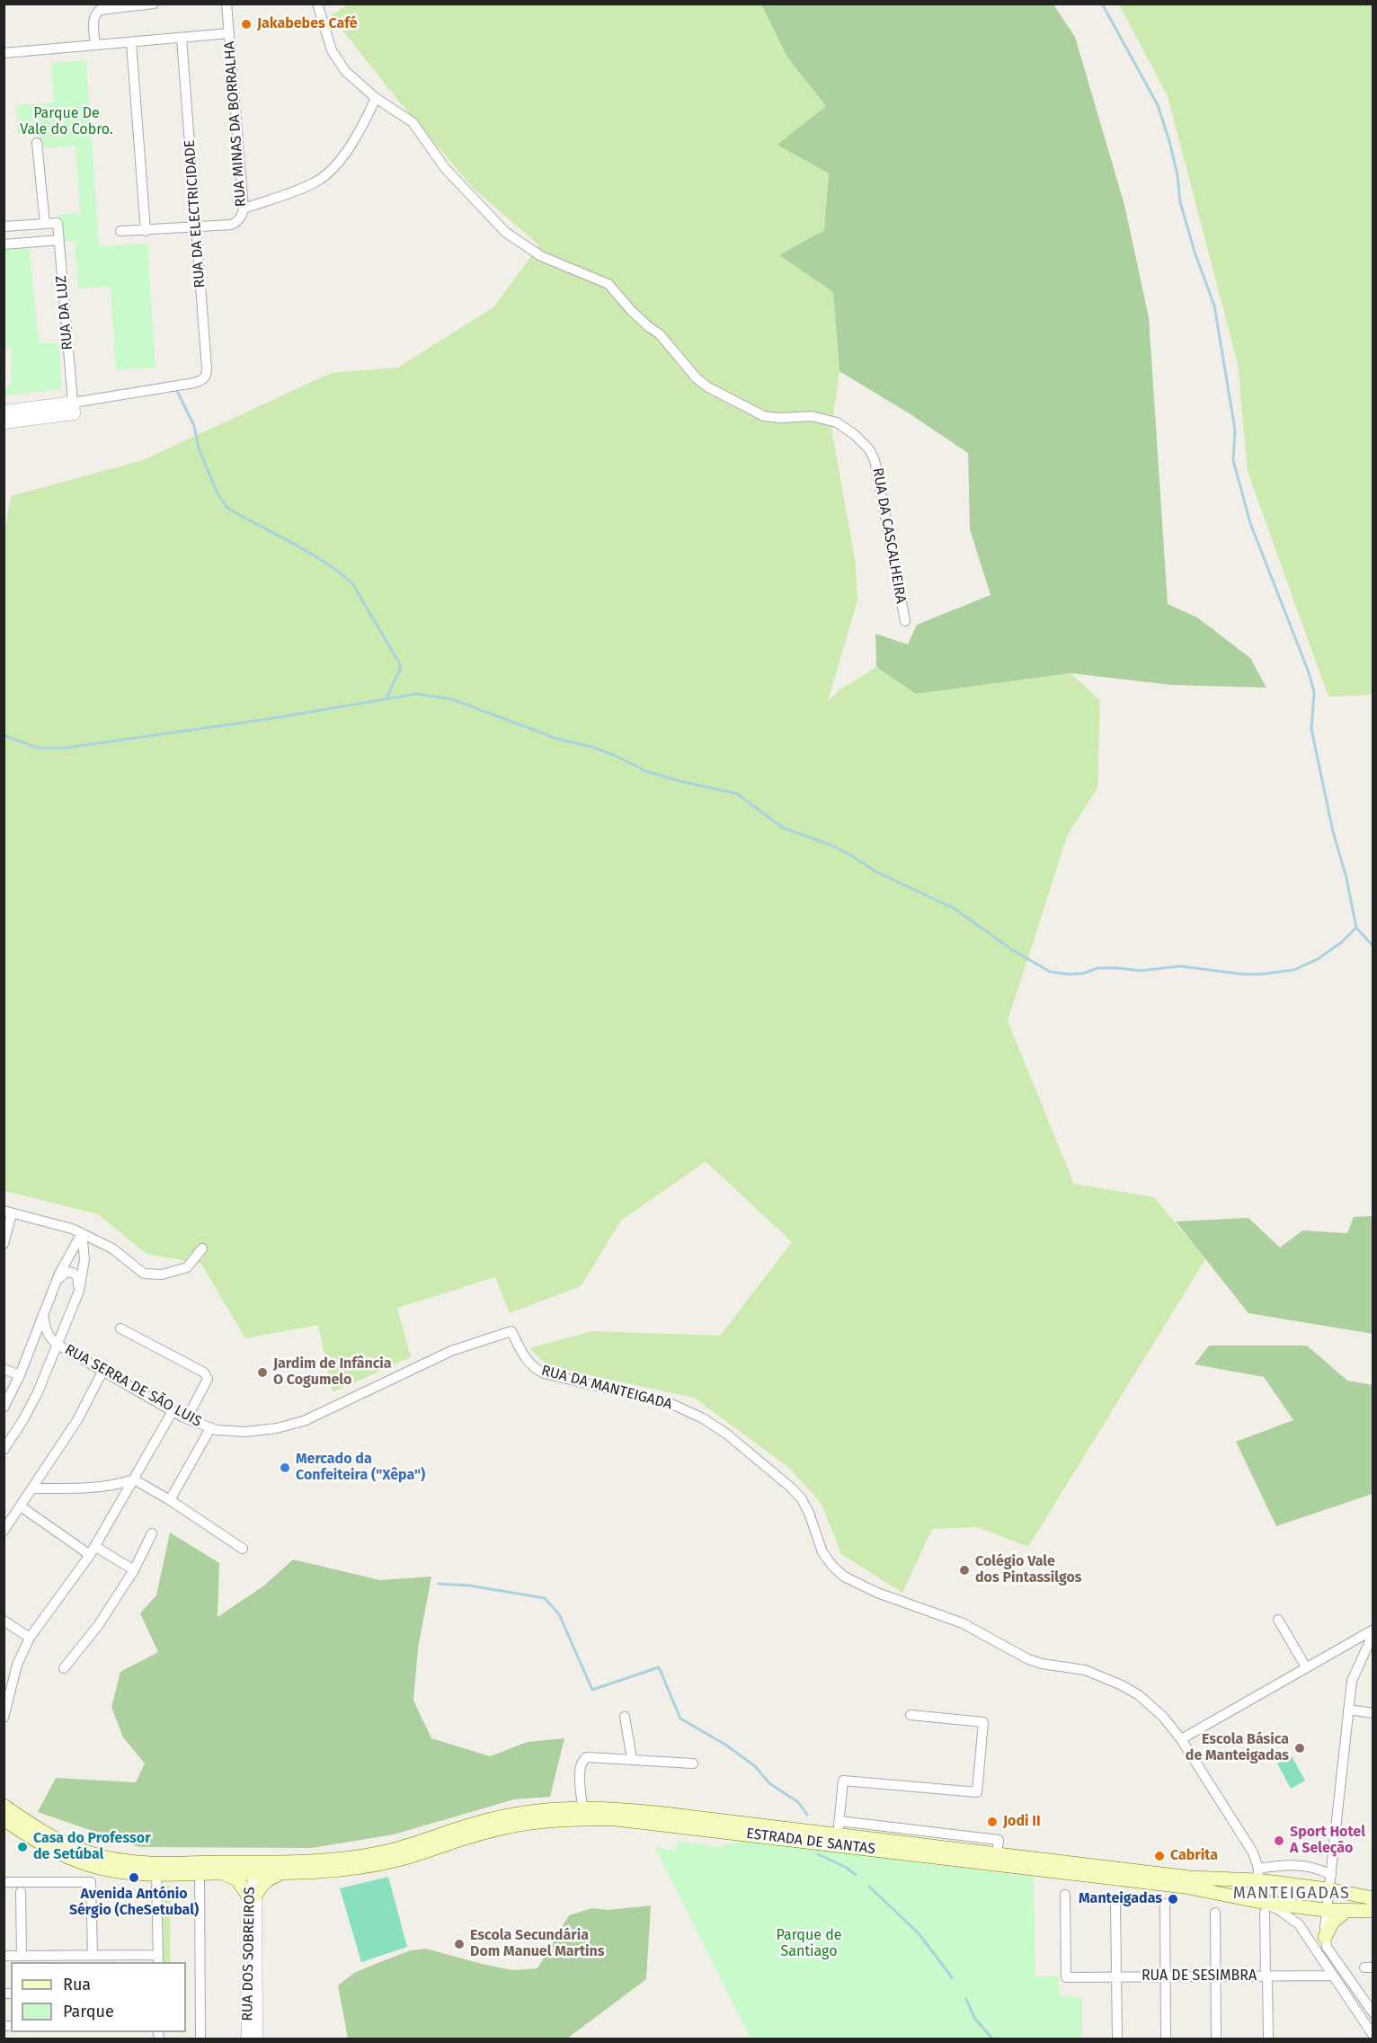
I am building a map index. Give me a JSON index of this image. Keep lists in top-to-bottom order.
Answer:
{
  "streets": {
    "main road": ["ESTRADA DE SANTAS"],
    "street": [
      "RUA MINAS DA BORRALHA",
      "RUA DA ELECTRICIDADE",
      "RUA DA LUZ",
      "RUA DA CASCALHEIRA",
      "RUA SERRA DE SÃO LUIS",
      "RUA DA MANTEIGADA",
      "RUA DOS SOBREIROS",
      "RUA DE SESIMBRA"
    ]
  },
  "crossings": [
    ["RUA MINAS DA BORRALHA", "RUA DA ELECTRICIDADE"],
    ["RUA DA ELECTRICIDADE", "RUA DA LUZ"],
    ["RUA SERRA DE SÃO LUIS", "RUA DA MANTEIGADA"],
    ["RUA DA MANTEIGADA", "ESTRADA DE SANTAS"],
    ["RUA DA MANTEIGADA", "RUA DE SESIMBRA"],
    ["ESTRADA DE SANTAS", "RUA DOS SOBREIROS"]
  ],
  "districts": ["MANTEIGADAS"],
  "parks": ["Parque De Vale do Cobro.", "Parque de Santiago"],
  "places": [
    "Jakabebes Café",
    "Jardim de Infância O Cogumelo",
    "Mercado da Confeiteira (\"Xêpa\")",
    "Colégio Vale dos Pintassilgos",
    "Escola Básica de Manteigadas",
    "Jodi II",
    "Sport Hotel A Seleção",
    "Casa do Professor de Setúbal",
    "Cabrita",
    "Avenida António Sérgio (CheSetubal)",
    "Manteigadas",
    "Escola Secundária Dom Manuel Martins"
  ],
  "legend": ["Rua", "Parque"]
}
